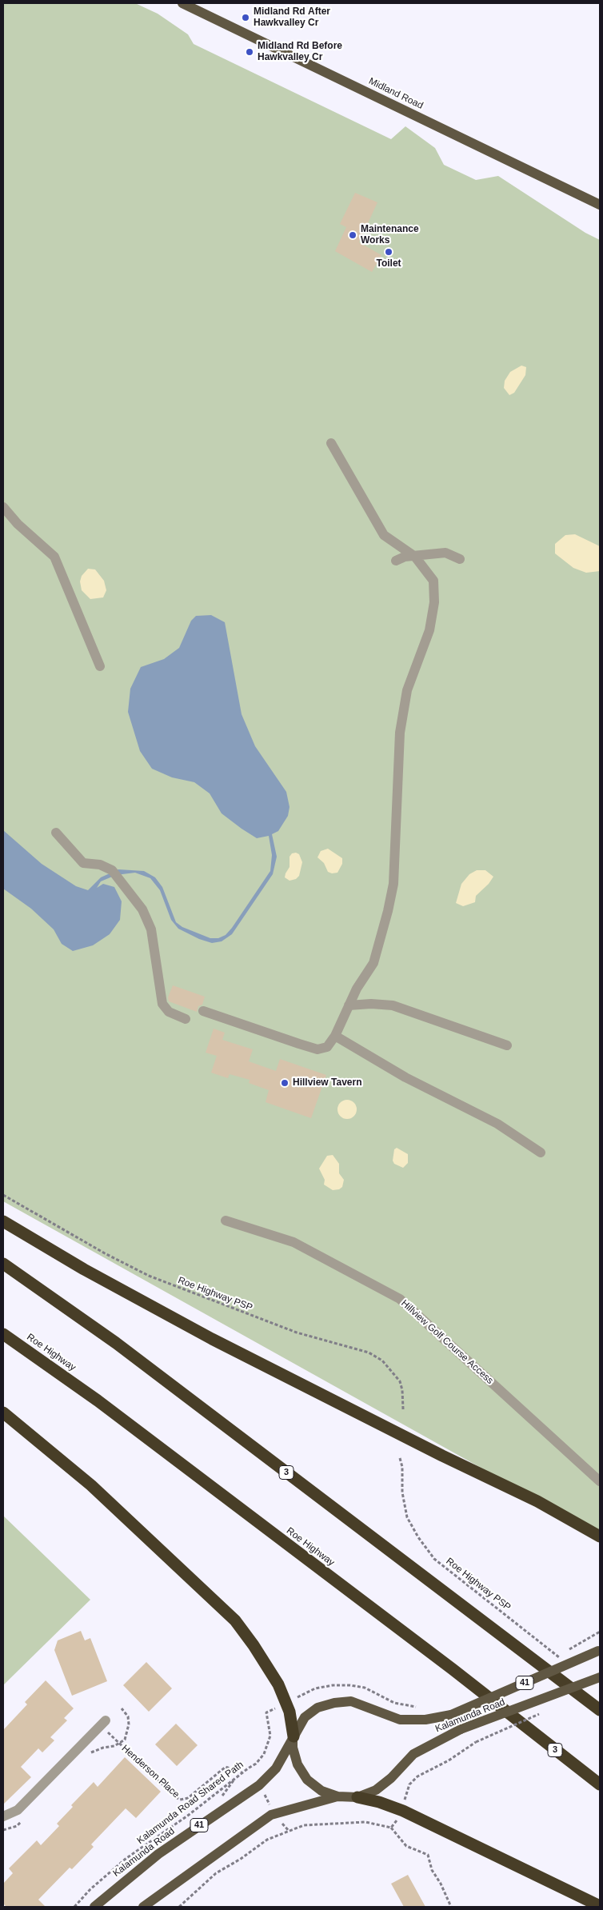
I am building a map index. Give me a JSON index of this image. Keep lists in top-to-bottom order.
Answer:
{
  "streets": {
    "highway": ["Roe Highway", "3"],
    "main road": ["Midland Road", "41", "Kalamunda Road"],
    "street": ["Hillview Golf Course Access"],
    "path": ["Roe Highway PSP", "Henderson Place", "Kalamunda Road Shared Path"]
  },
  "crossings": [
    ["Henderson Place", "Kalamunda Road Shared Path"]
  ],
  "places": [
    "Midland Rd After Hawkvalley Cr",
    "Midland Rd Before Hawkvalley Cr",
    "Maintenance Works",
    "Toilet",
    "Hillview Tavern"
  ]
}
